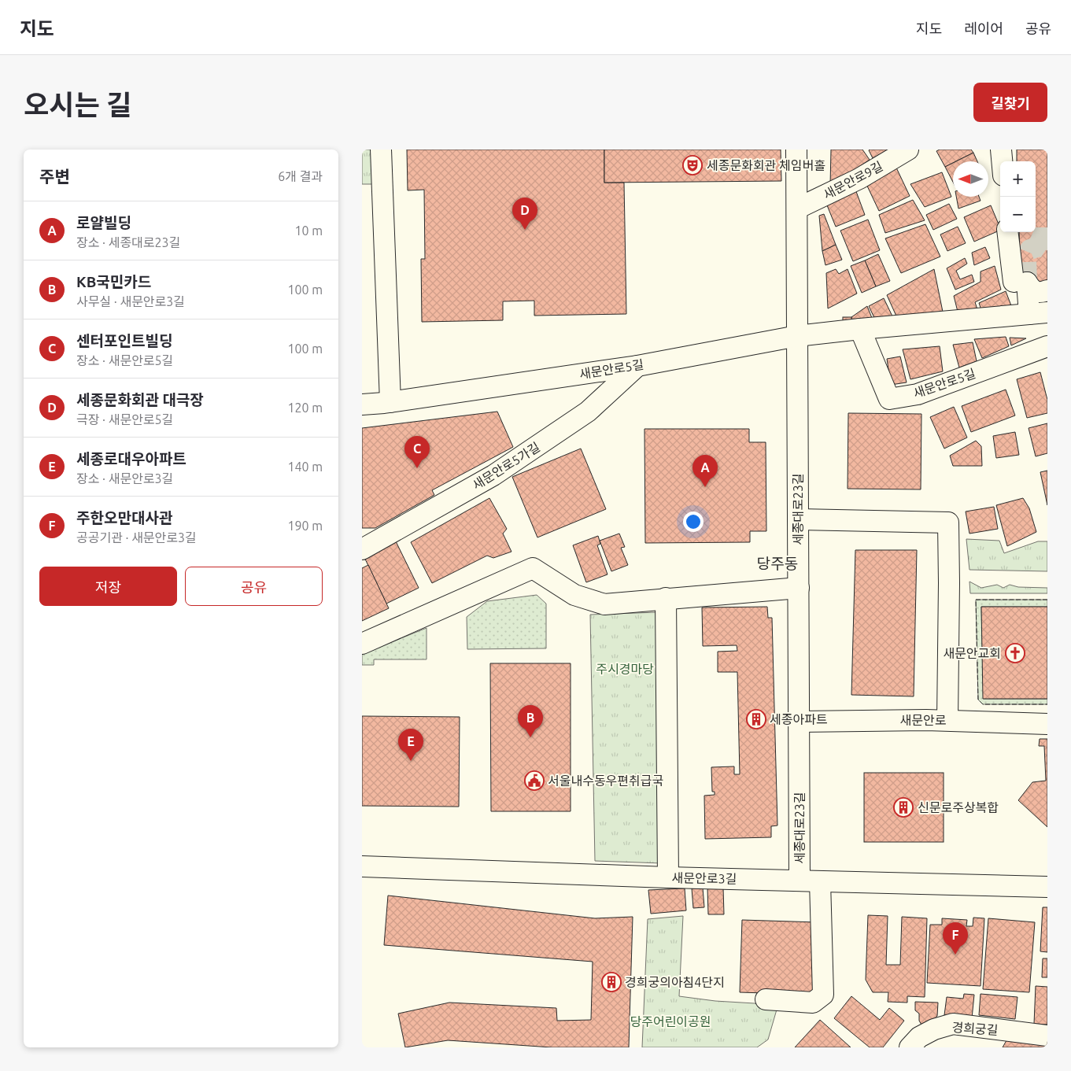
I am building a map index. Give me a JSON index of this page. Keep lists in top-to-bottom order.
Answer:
{
  "streets": {
    "street": [
      "새문안로9길",
      "새문안로5길",
      "새문안로5가길",
      "세종대로23길",
      "새문안로",
      "새문안로3길",
      "경희궁길"
    ]
  },
  "crossings": [
    ["새문안로9길", "세종대로23길"],
    ["새문안로5길", "새문안로5가길"],
    ["새문안로5길", "세종대로23길"],
    ["세종대로23길", "새문안로"],
    ["세종대로23길", "새문안로3길"]
  ],
  "districts": ["당주동"],
  "parks": ["주시경마당", "당주어린이공원"],
  "places": {
    "theatre": ["세종문화회관 체임버홀"],
    "church": ["새문안교회"],
    "building": ["세종아파트", "신문로주상복합", "경희궁의아침4단지"],
    "public building": ["서울내수동우편취급국"]
  },
  "north": "left",
  "page": {
    "header": "지도",
    "nav": ["지도", "레이어", "공유"],
    "title": "오시는 길",
    "buttons": [
      "길찾기",
      ["저장", "공유"]
    ],
    "heading": ["주변", "6개 결과"],
    "map_buttons": ["+", "−"],
    "pins": [
      "D",
      "C",
      "A",
      "B",
      "E",
      "F"
    ],
    "list": [
      {
        "mark": "A",
        "name": "로얄빌딩",
        "note": "장소 · 세종대로23길",
        "value": "10 m"
      },
      {
        "mark": "B",
        "name": "KB국민카드",
        "note": "사무실 · 새문안로3길",
        "value": "100 m"
      },
      {
        "mark": "C",
        "name": "센터포인트빌딩",
        "note": "장소 · 새문안로5길",
        "value": "100 m"
      },
      {
        "mark": "D",
        "name": "세종문화회관 대극장",
        "note": "극장 · 새문안로5길",
        "value": "120 m"
      },
      {
        "mark": "E",
        "name": "세종로대우아파트",
        "note": "장소 · 새문안로3길",
        "value": "140 m"
      },
      {
        "mark": "F",
        "name": "주한오만대사관",
        "note": "공공기관 · 새문안로3길",
        "value": "190 m"
      }
    ]
  }
}
